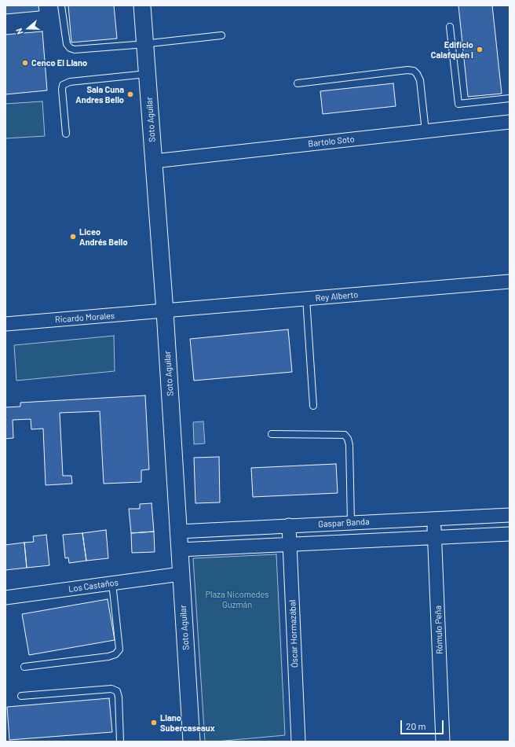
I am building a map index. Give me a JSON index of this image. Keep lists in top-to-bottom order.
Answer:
{
  "streets": {
    "street": [
      "Soto Aguilar",
      "Bartolo Soto",
      "Rey Alberto",
      "Ricardo Morales",
      "Gaspar Banda",
      "Los Castaños",
      "Rómulo Peña",
      "Óscar Hormazábal"
    ]
  },
  "crossings": [
    ["Soto Aguilar", "Bartolo Soto"],
    ["Soto Aguilar", "Rey Alberto"],
    ["Soto Aguilar", "Ricardo Morales"],
    ["Soto Aguilar", "Gaspar Banda"],
    ["Soto Aguilar", "Los Castaños"],
    ["Rey Alberto", "Ricardo Morales"],
    ["Gaspar Banda", "Rómulo Peña"],
    ["Gaspar Banda", "Óscar Hormazábal"]
  ],
  "parks": ["Plaza Nicomedes Guzmán"],
  "places": [
    "Edificio Calafquén I",
    "Cenco El Llano",
    "Sala Cuna Andres Bello",
    "Liceo Andrés Bello",
    "Llano Subercaseaux"
  ],
  "scale_bar": "20 m",
  "north": "left"
}
